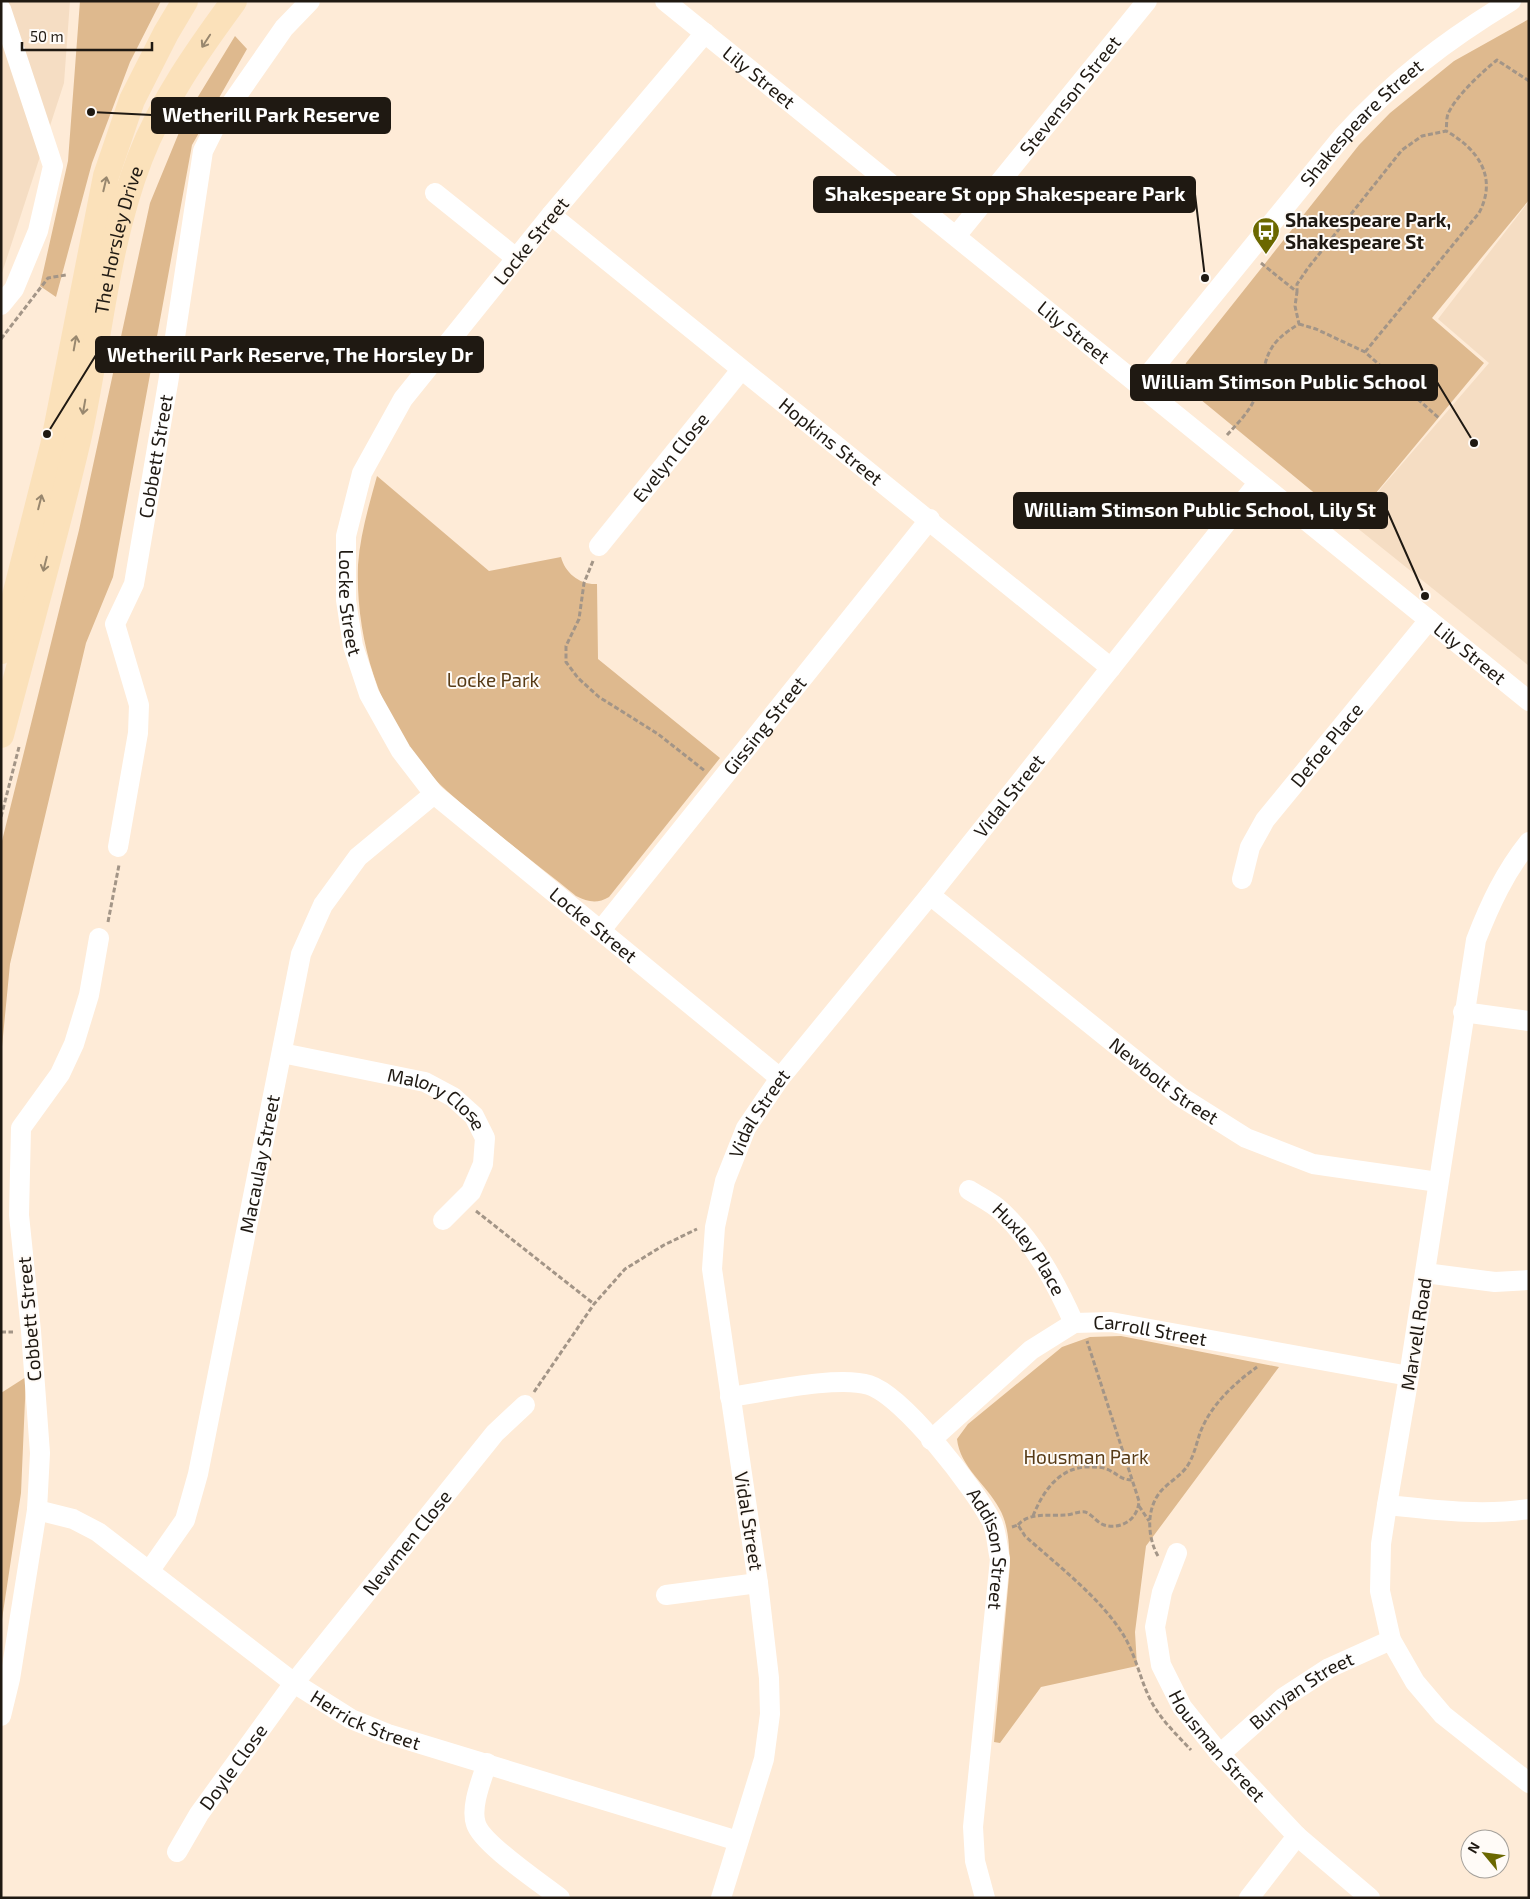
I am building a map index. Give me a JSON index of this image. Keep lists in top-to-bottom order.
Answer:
{
  "streets": {
    "main road": ["The Horsley Drive"],
    "street": [
      "Lily Street",
      "Stevenson Street",
      "Shakespeare Street",
      "Locke Street",
      "Hopkins Street",
      "Cobbett Street",
      "Evelyn Close",
      "Gissing Street",
      "Defoe Place",
      "Vidal Street",
      "Newbolt Street",
      "Malory Close",
      "Macaulay Street",
      "Huxley Place",
      "Carroll Street",
      "Marvell Road",
      "Newmen Close",
      "Addison Street",
      "Bunyan Street",
      "Herrick Street",
      "Housman Street",
      "Doyle Close"
    ]
  },
  "crossings": [
    ["Lily Street", "Stevenson Street"],
    ["Lily Street", "Shakespeare Street"],
    ["Lily Street", "Locke Street"],
    ["Lily Street", "Defoe Place"],
    ["Lily Street", "Vidal Street"],
    ["Locke Street", "Hopkins Street"],
    ["Locke Street", "Gissing Street"],
    ["Locke Street", "Vidal Street"],
    ["Locke Street", "Macaulay Street"],
    ["Hopkins Street", "Evelyn Close"],
    ["Hopkins Street", "Gissing Street"],
    ["Hopkins Street", "Vidal Street"],
    ["Cobbett Street", "Herrick Street"],
    ["Vidal Street", "Newbolt Street"],
    ["Vidal Street", "Addison Street"],
    ["Vidal Street", "Herrick Street"],
    ["Newbolt Street", "Marvell Road"],
    ["Malory Close", "Macaulay Street"],
    ["Macaulay Street", "Herrick Street"],
    ["Huxley Place", "Carroll Street"],
    ["Carroll Street", "Marvell Road"],
    ["Carroll Street", "Addison Street"],
    ["Marvell Road", "Bunyan Street"],
    ["Newmen Close", "Herrick Street"],
    ["Newmen Close", "Doyle Close"],
    ["Bunyan Street", "Housman Street"],
    ["Herrick Street", "Doyle Close"]
  ],
  "parks": ["Locke Park", "Housman Park"],
  "places": {
    "other": [
      "Wetherill Park Reserve",
      "Shakespeare St opp Shakespeare Park",
      "Wetherill Park Reserve, The Horsley Dr",
      "William Stimson Public School",
      "William Stimson Public School, Lily St"
    ],
    "bus stop": ["Shakespeare Park, Shakespeare St"]
  },
  "scale_bar": "50 m",
  "north": "top left"
}
